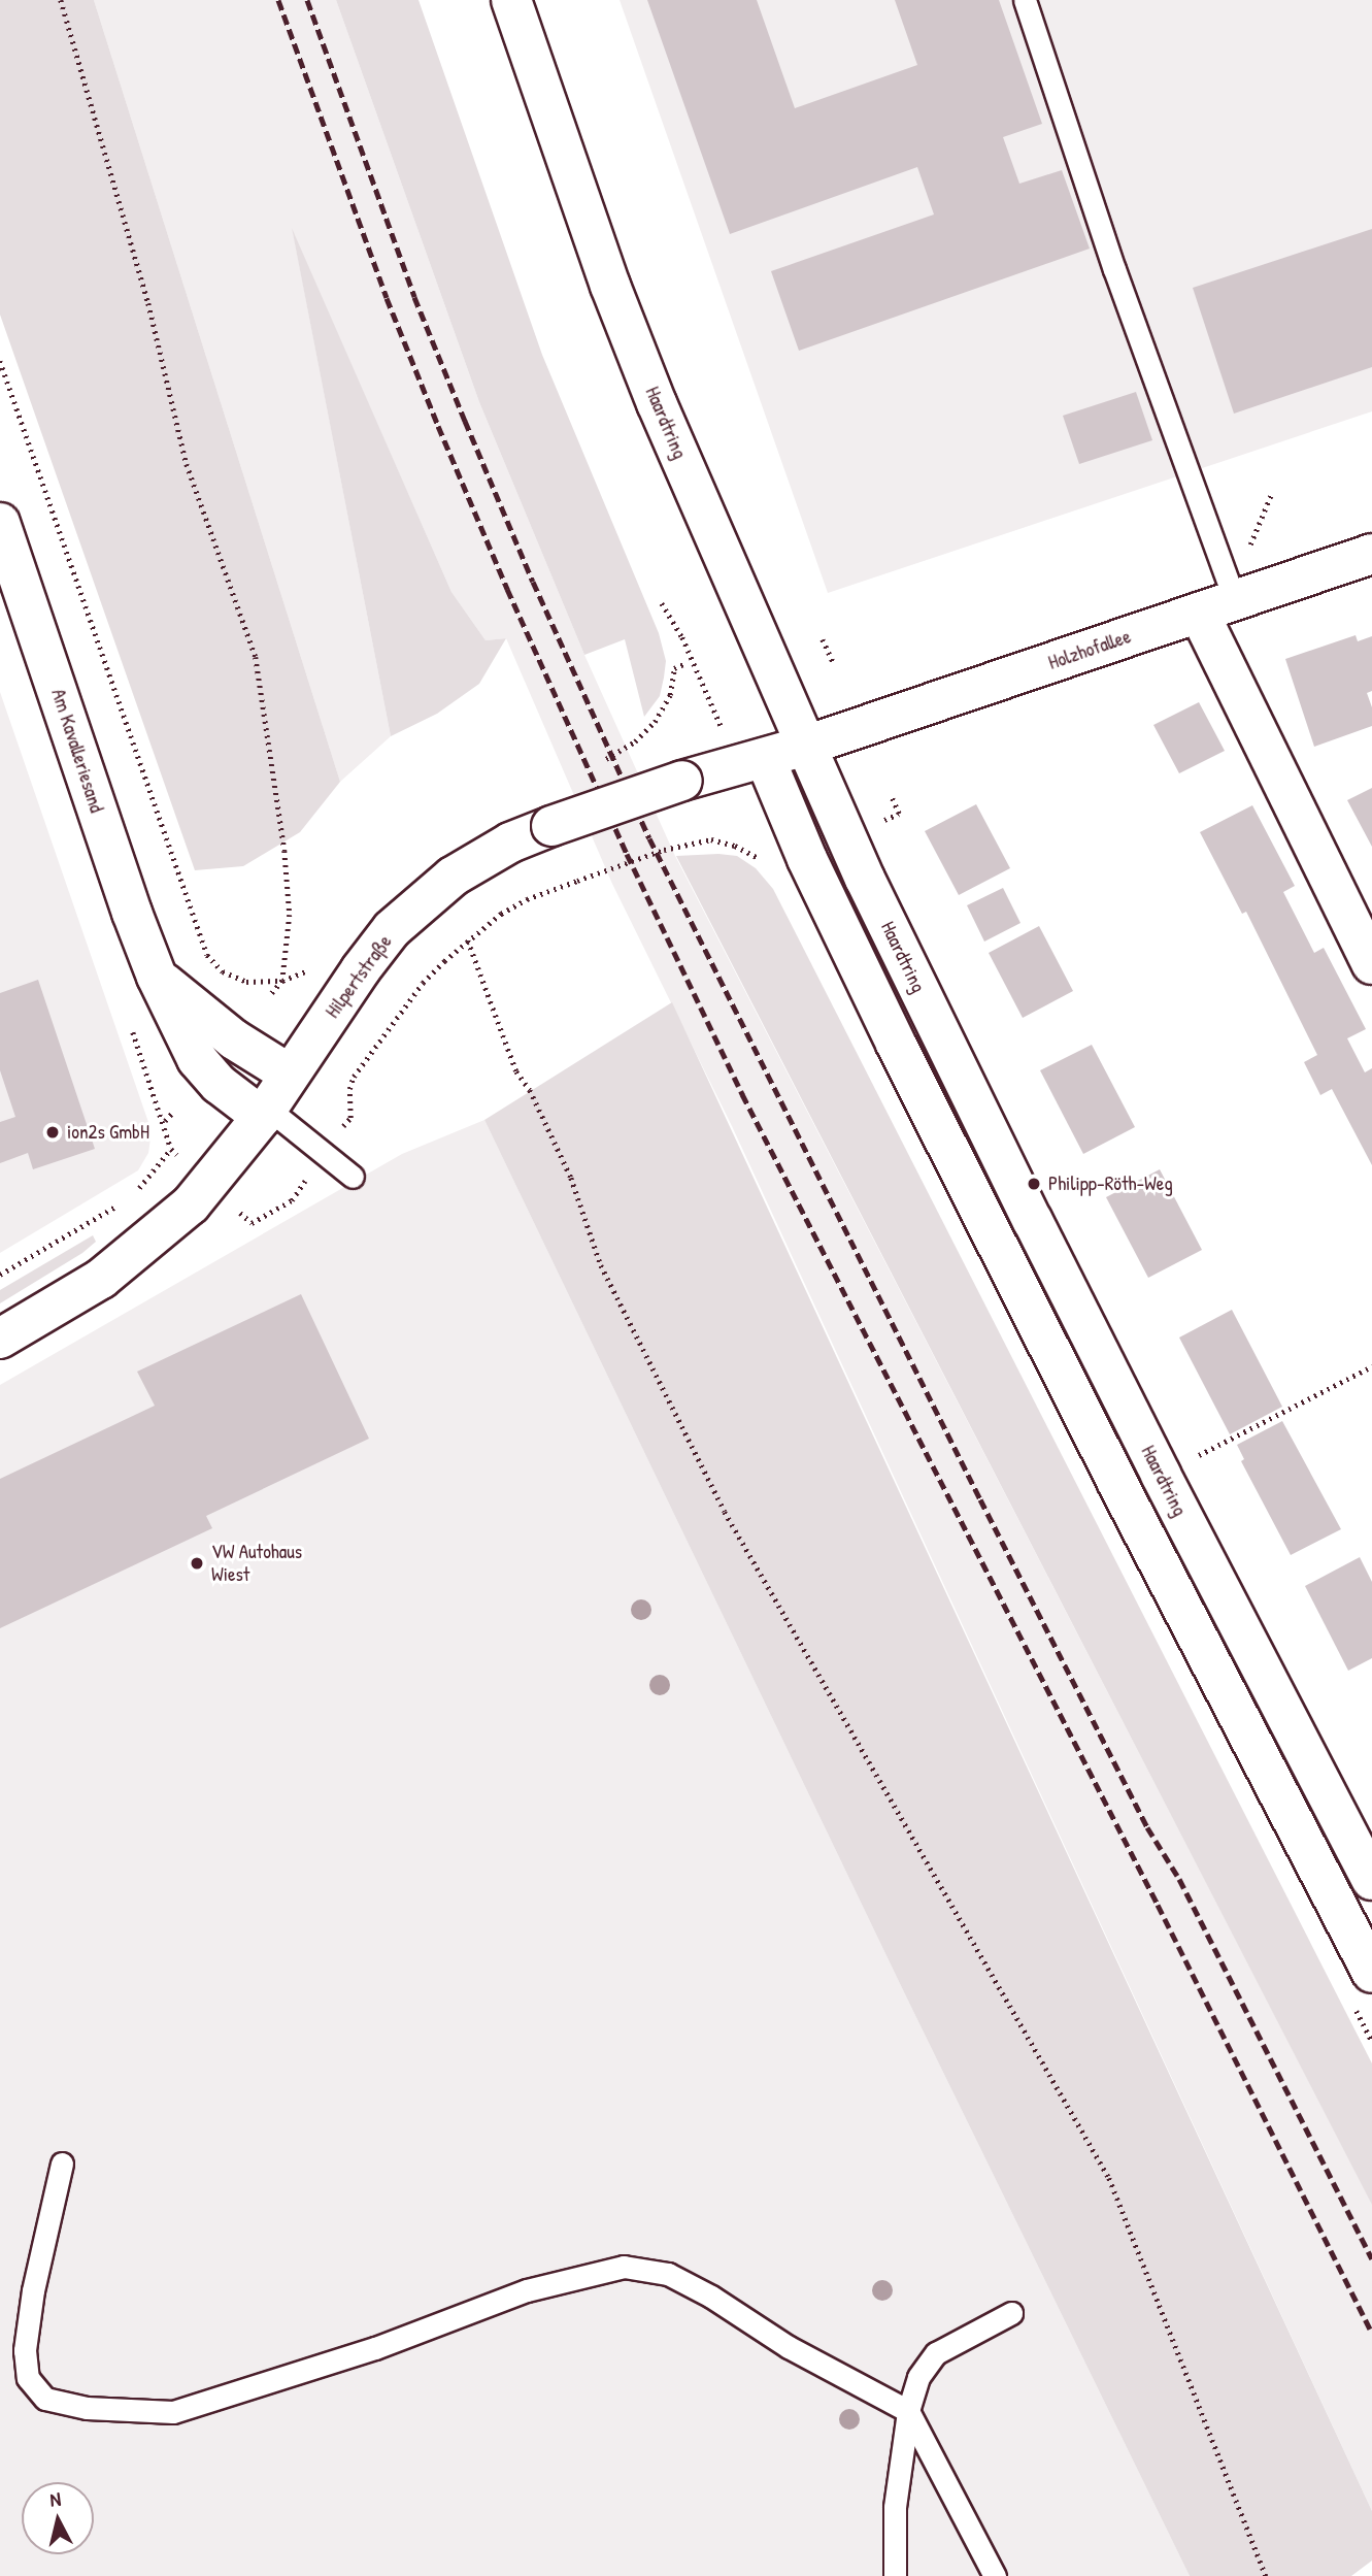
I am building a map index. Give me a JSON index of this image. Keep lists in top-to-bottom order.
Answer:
{
  "streets": {
    "main road": [
      "Haardtring",
      "Holzhofallee",
      "Am Kavalleriesand",
      "Hilpertstraße"
    ]
  },
  "crossings": [
    ["Haardtring", "Holzhofallee"],
    ["Haardtring", "Hilpertstraße"],
    ["Holzhofallee", "Hilpertstraße"],
    ["Am Kavalleriesand", "Hilpertstraße"]
  ],
  "places": ["ion2s GmbH", "Philipp-Röth-Weg", "VW Autohaus Wiest"],
  "north": "top"
}
